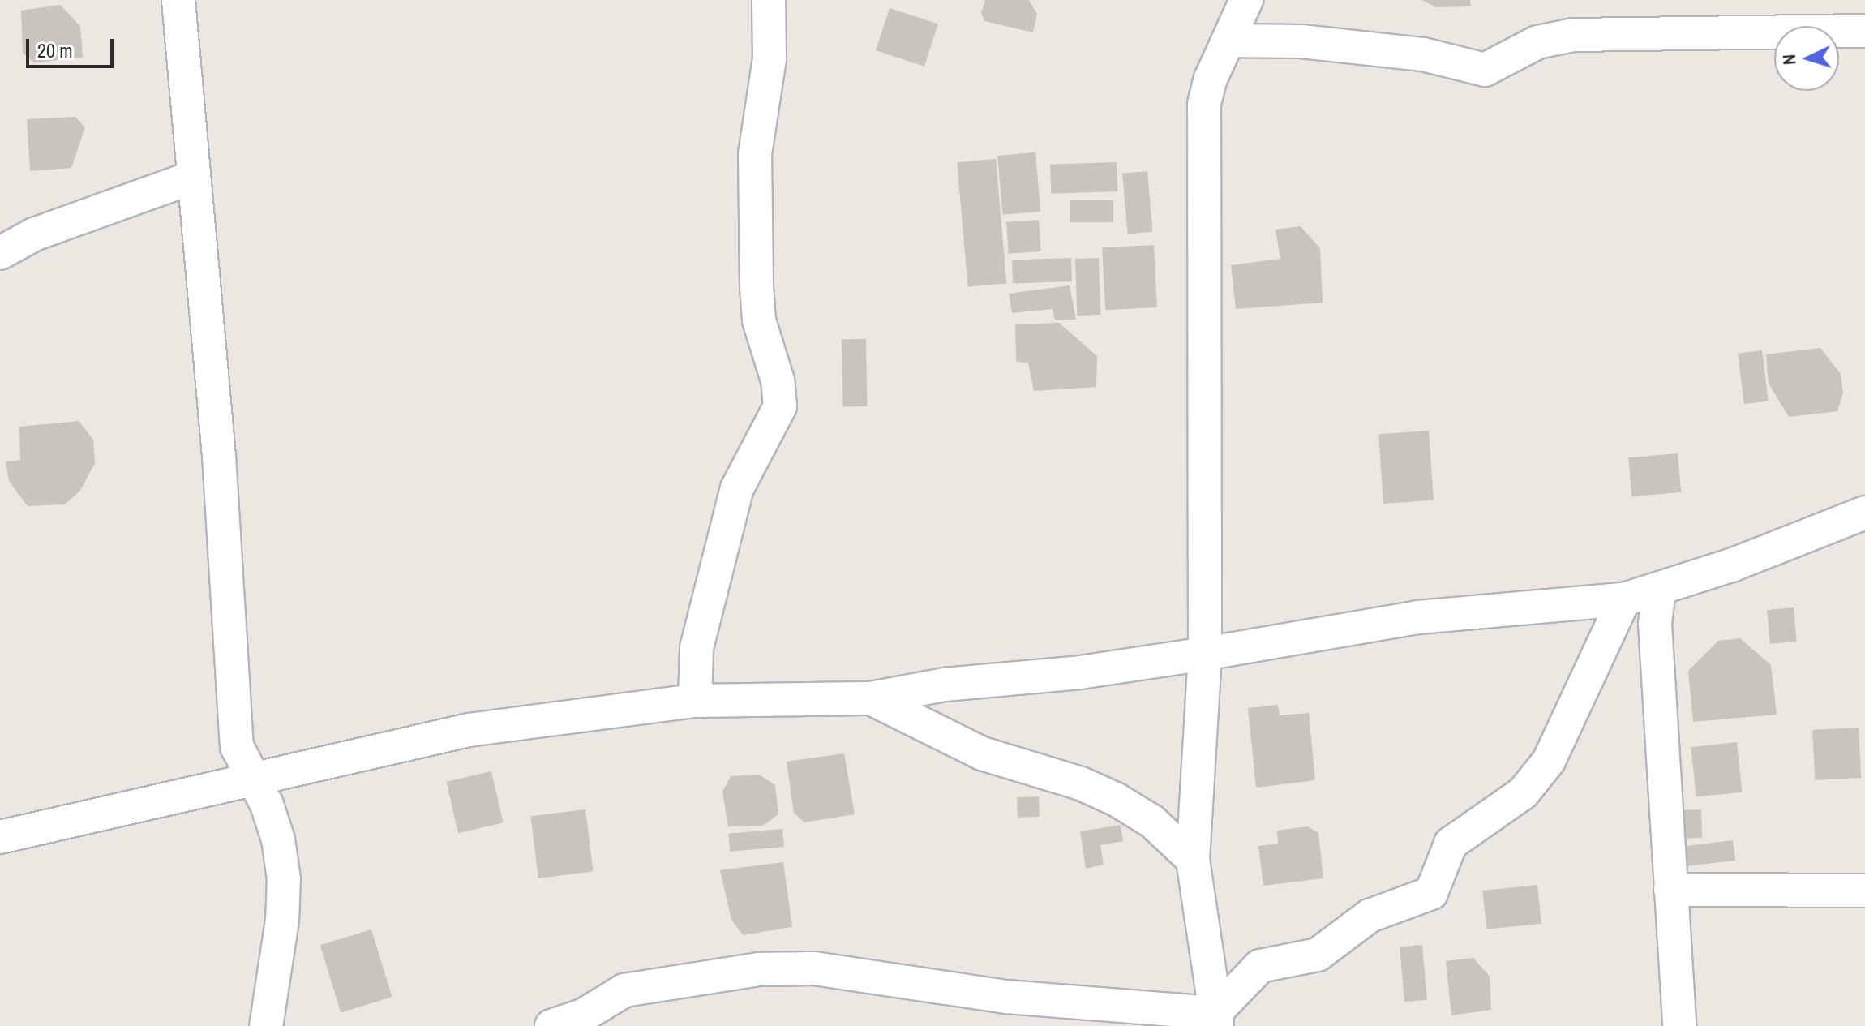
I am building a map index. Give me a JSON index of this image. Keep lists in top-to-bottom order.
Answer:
{
  "scale_bar": "20 m",
  "north": "left"
}
